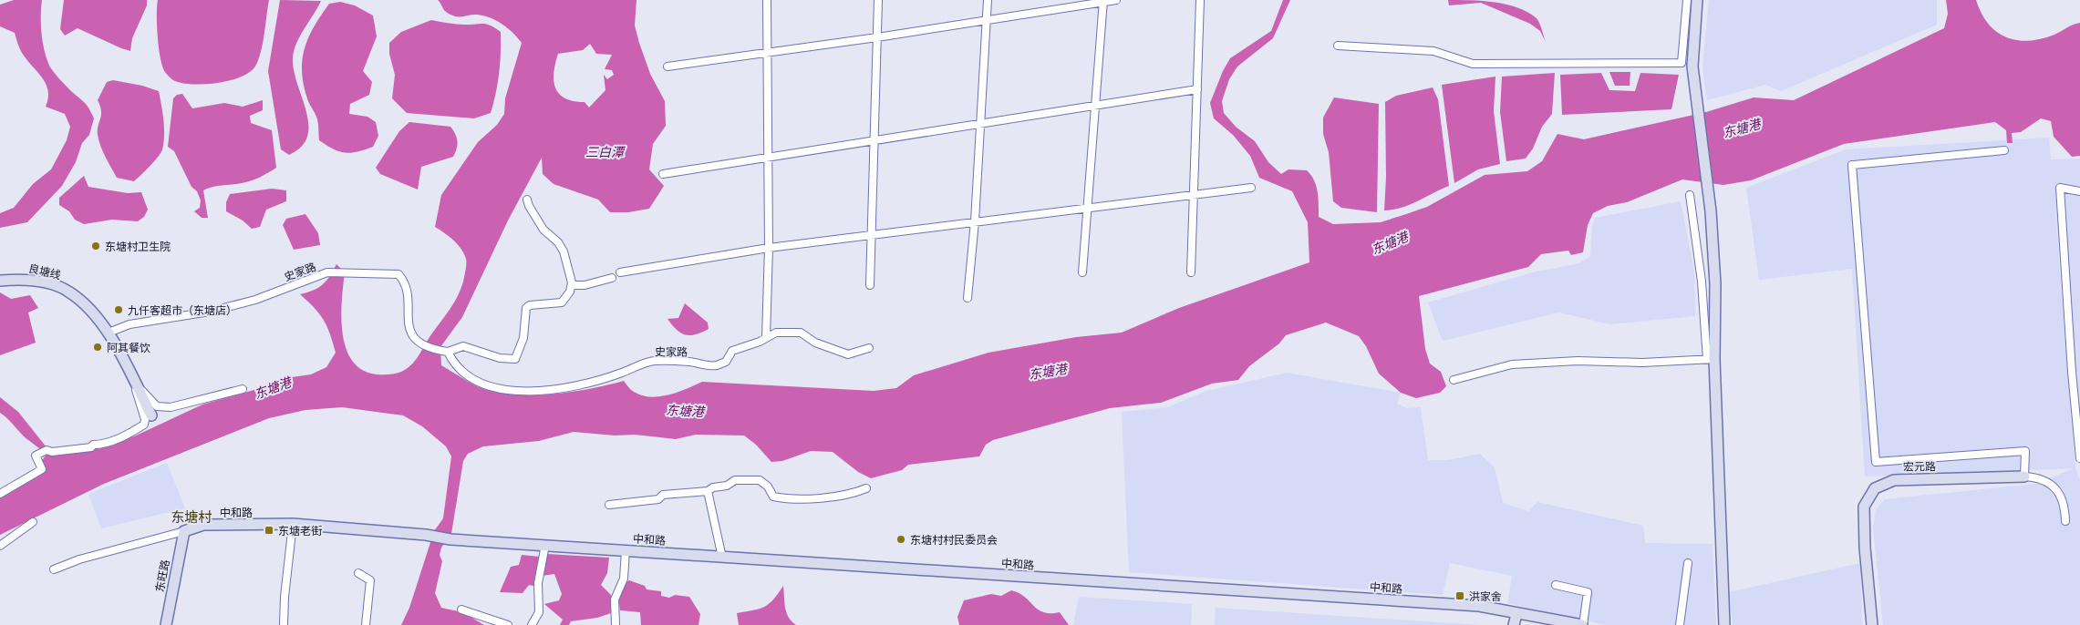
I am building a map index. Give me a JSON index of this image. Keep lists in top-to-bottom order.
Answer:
{
  "streets": {
    "street": [
      "良塘线",
      "史家路",
      "宏元路",
      "中和路",
      "东旺路"
    ]
  },
  "crossings": [
    ["良塘线", "史家路"],
    ["中和路", "东旺路"]
  ],
  "districts": ["东塘村"],
  "water": ["东塘港", "三白潭"],
  "places": {
    "other": [
      "东塘村卫生院",
      "九仟客超市（东塘店）",
      "阿其餐饮",
      "东塘村村民委员会"
    ],
    "transit": ["东塘老街", "洪家舍"]
  }
}
